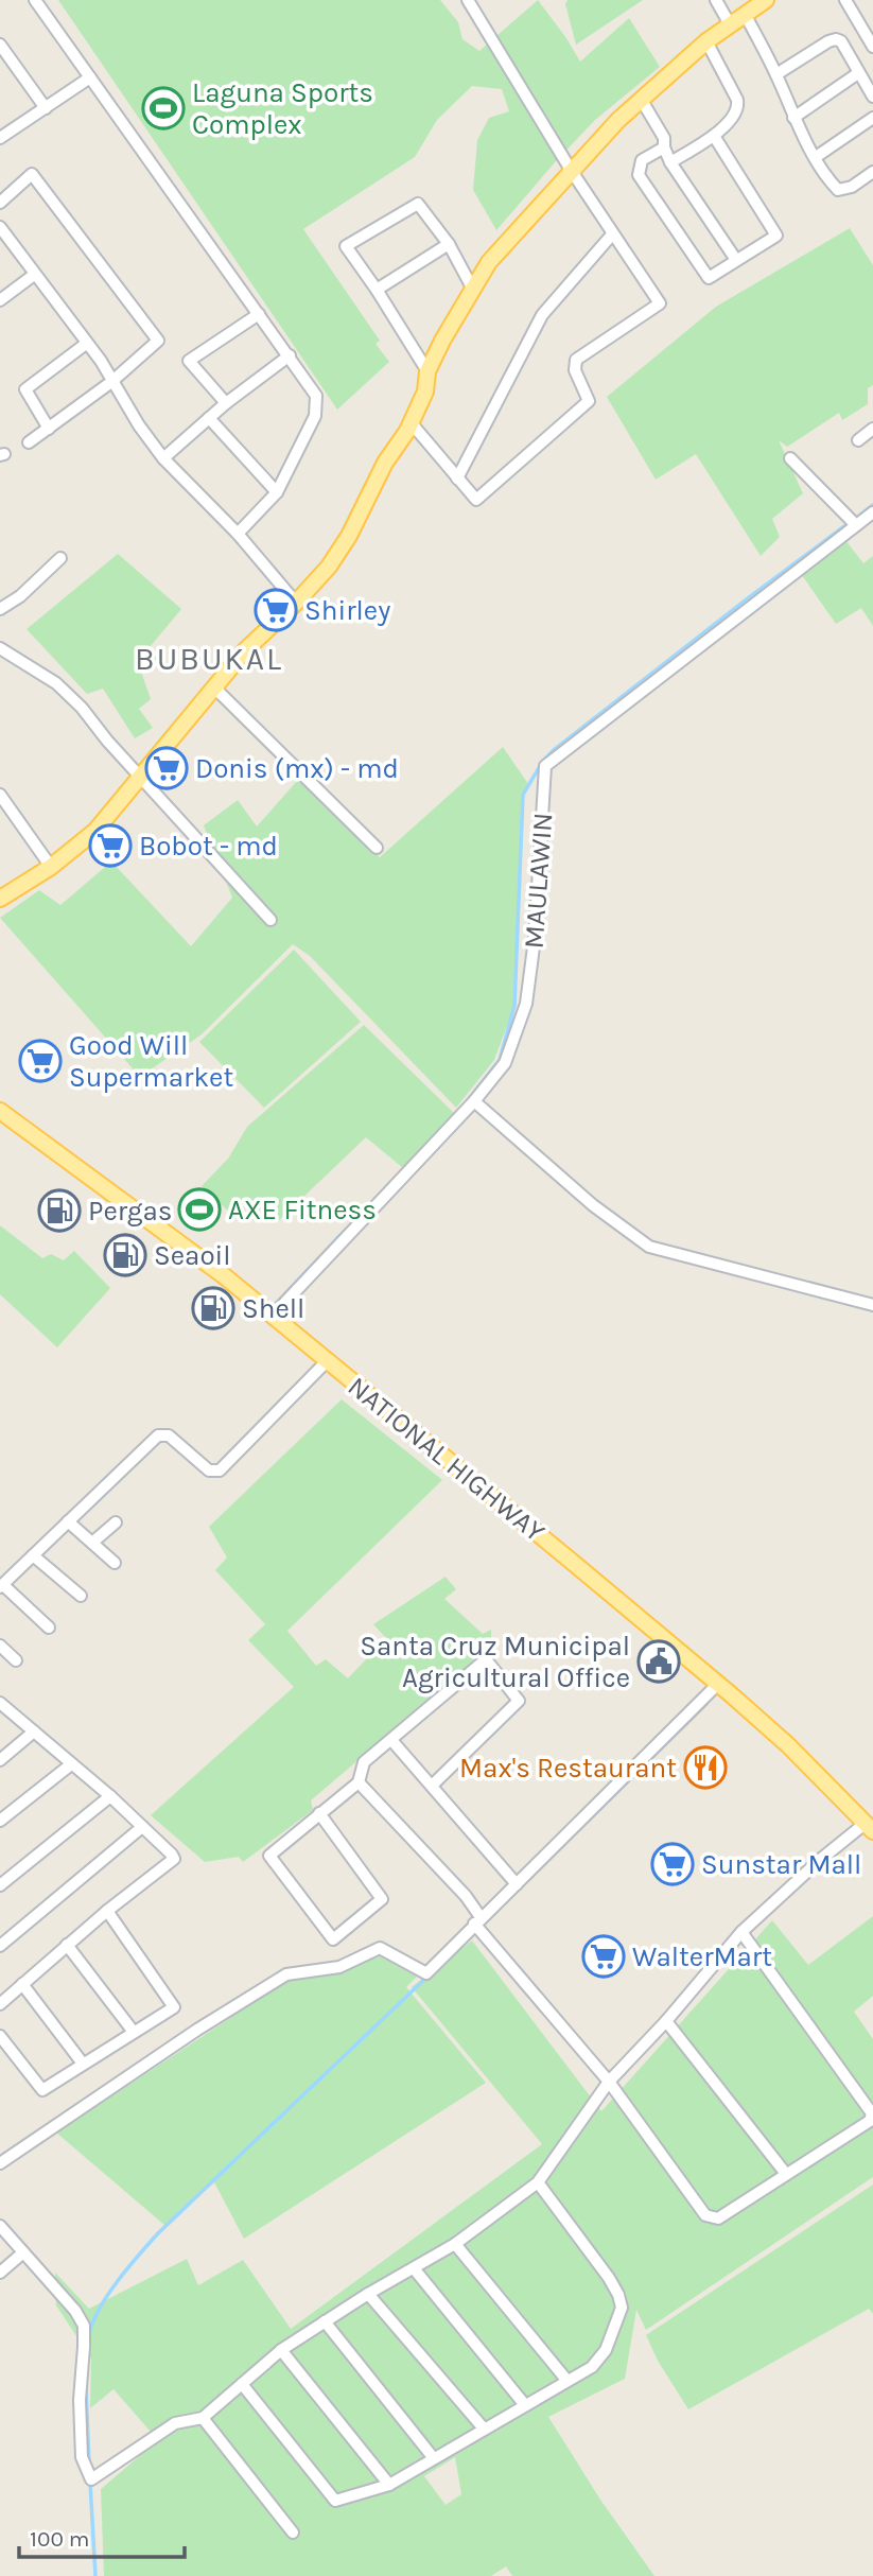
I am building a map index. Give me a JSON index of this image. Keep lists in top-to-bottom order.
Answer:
{
  "streets": {
    "main road": ["NATIONAL HIGHWAY"],
    "street": ["MAULAWIN"]
  },
  "crossings": [
    ["MAULAWIN", "NATIONAL HIGHWAY"]
  ],
  "districts": ["BUBUKAL"],
  "places": {
    "sports": ["Laguna Sports Complex", "AXE Fitness"],
    "supermarket": [
      "Shirley",
      "Donis (mx) - md",
      "Bobot - md",
      "Good Will Supermarket",
      "Sunstar Mall",
      "WalterMart"
    ],
    "fuel station": ["Pergas", "Seaoil", "Shell"],
    "public building": ["Santa Cruz Municipal Agricultural Office"],
    "restaurant": ["Max's Restaurant"]
  },
  "scale_bar": "100 m"
}
